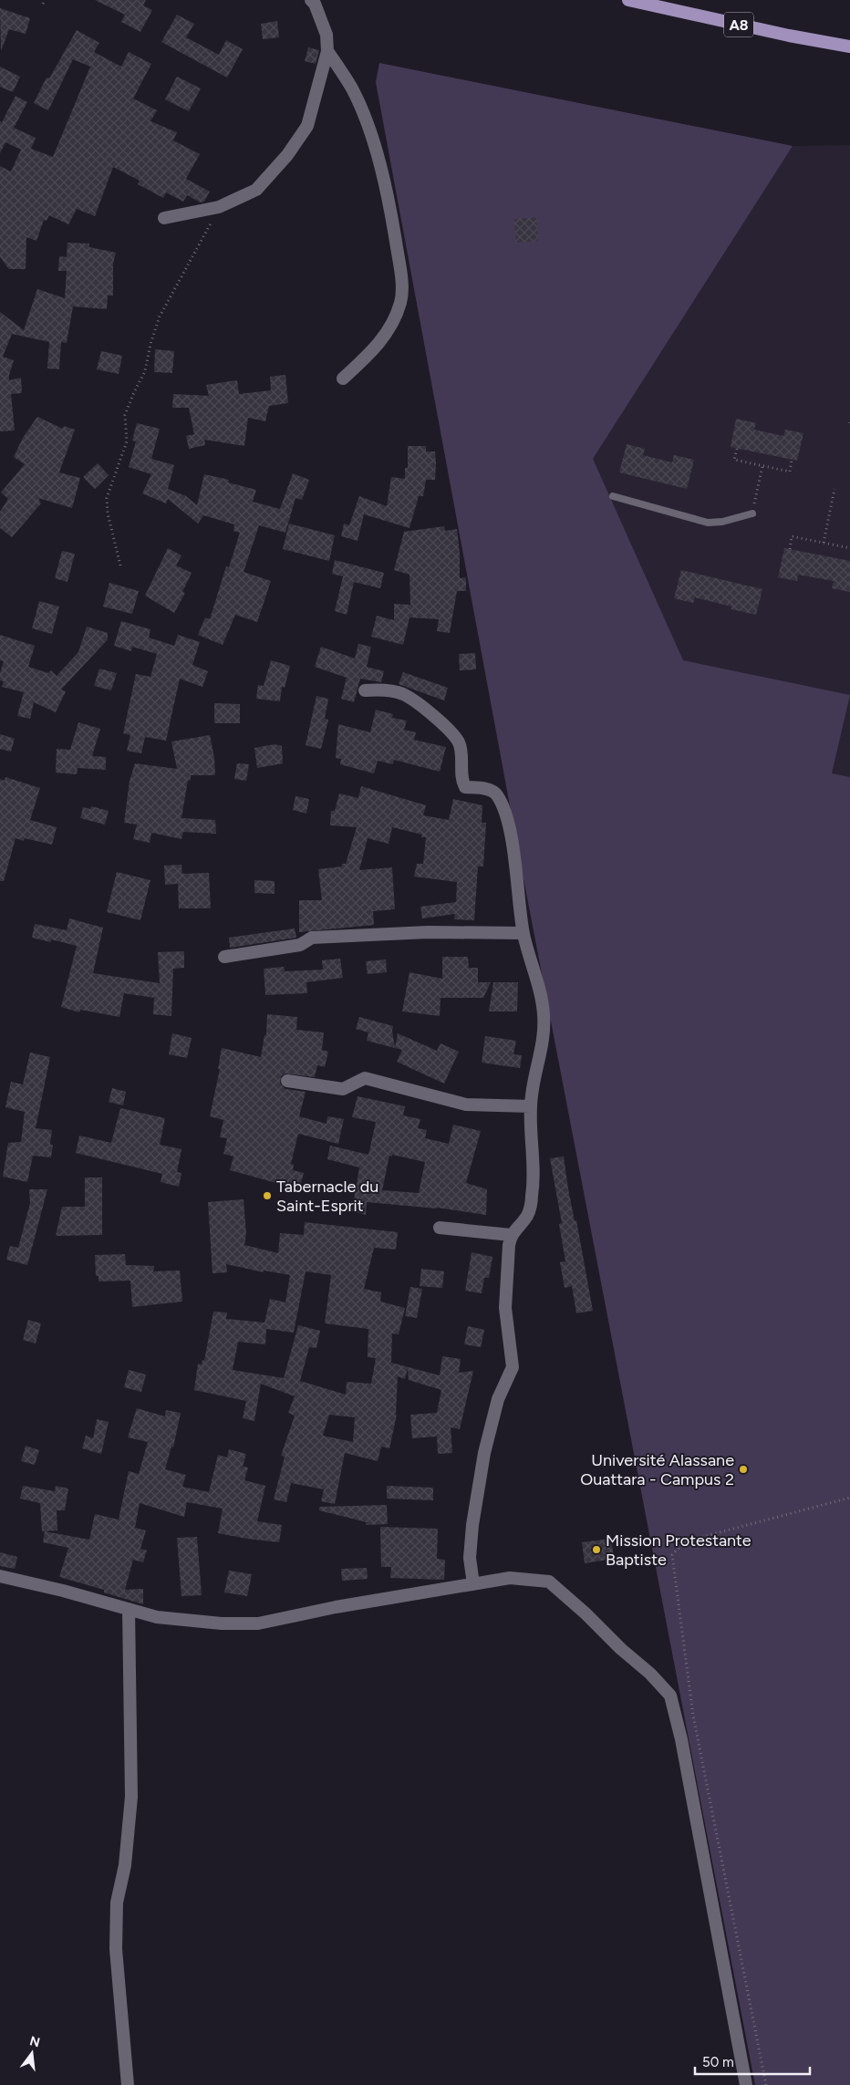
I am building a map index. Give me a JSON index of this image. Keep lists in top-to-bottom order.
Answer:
{
  "streets": {
    "main road": ["A8"]
  },
  "places": ["Tabernacle du Saint-Esprit", "Université Alassane Ouattara - Campus 2", "Mission Protestante Baptiste"],
  "scale_bar": "50 m",
  "north": "top"
}
